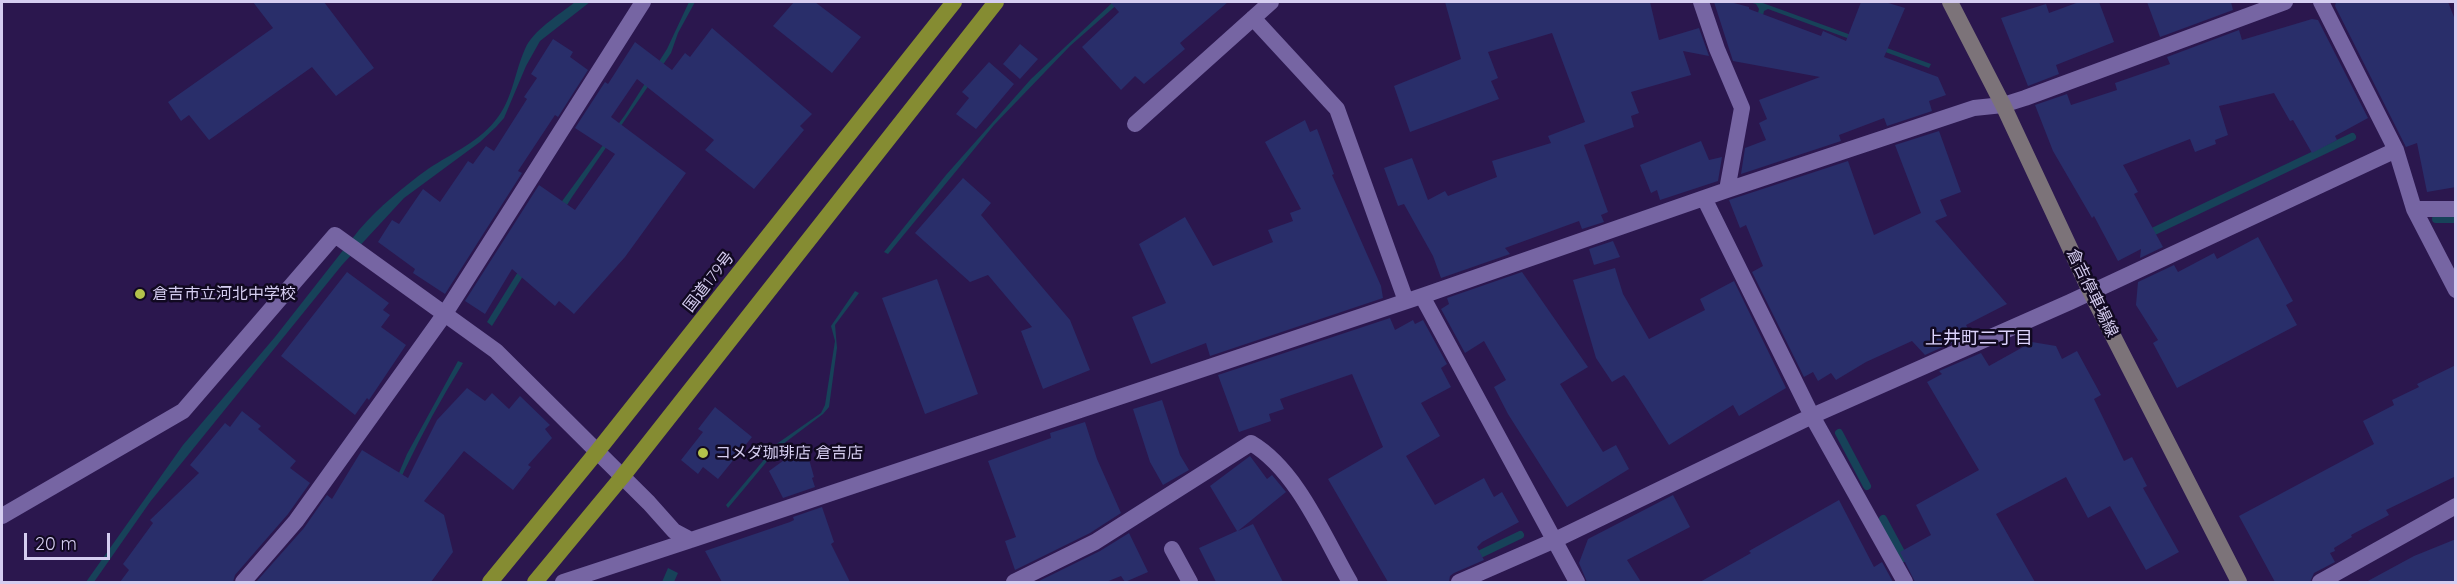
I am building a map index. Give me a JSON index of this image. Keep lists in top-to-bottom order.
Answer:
{
  "streets": {
    "highway": ["国道179号"],
    "main road": ["倉吉停車場線"]
  },
  "districts": ["上井町二丁目"],
  "places": ["倉吉市立河北中学校", "コメダ珈琲店 倉吉店"],
  "scale_bar": "20 m"
}
